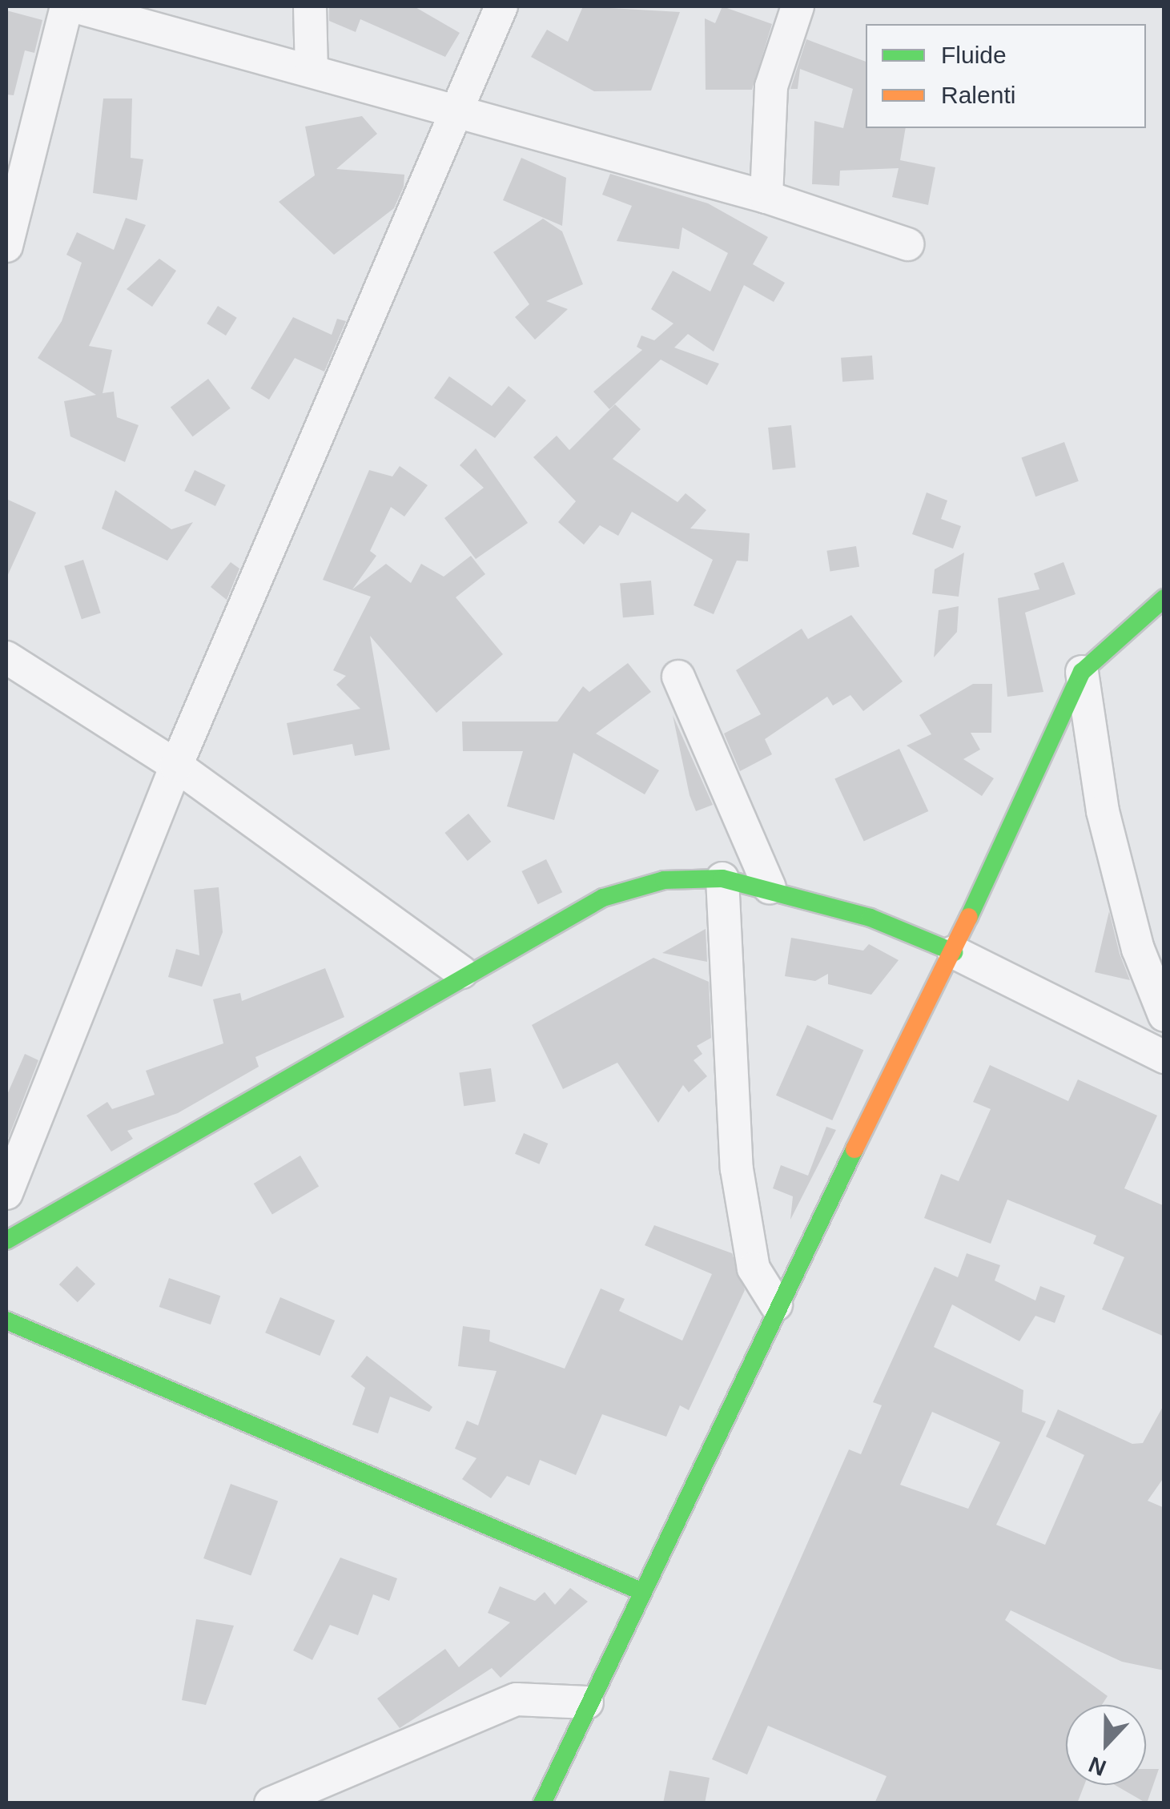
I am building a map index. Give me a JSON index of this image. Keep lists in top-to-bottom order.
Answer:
{
  "legend": ["Fluide", "Ralenti"],
  "north": "bottom"
}
